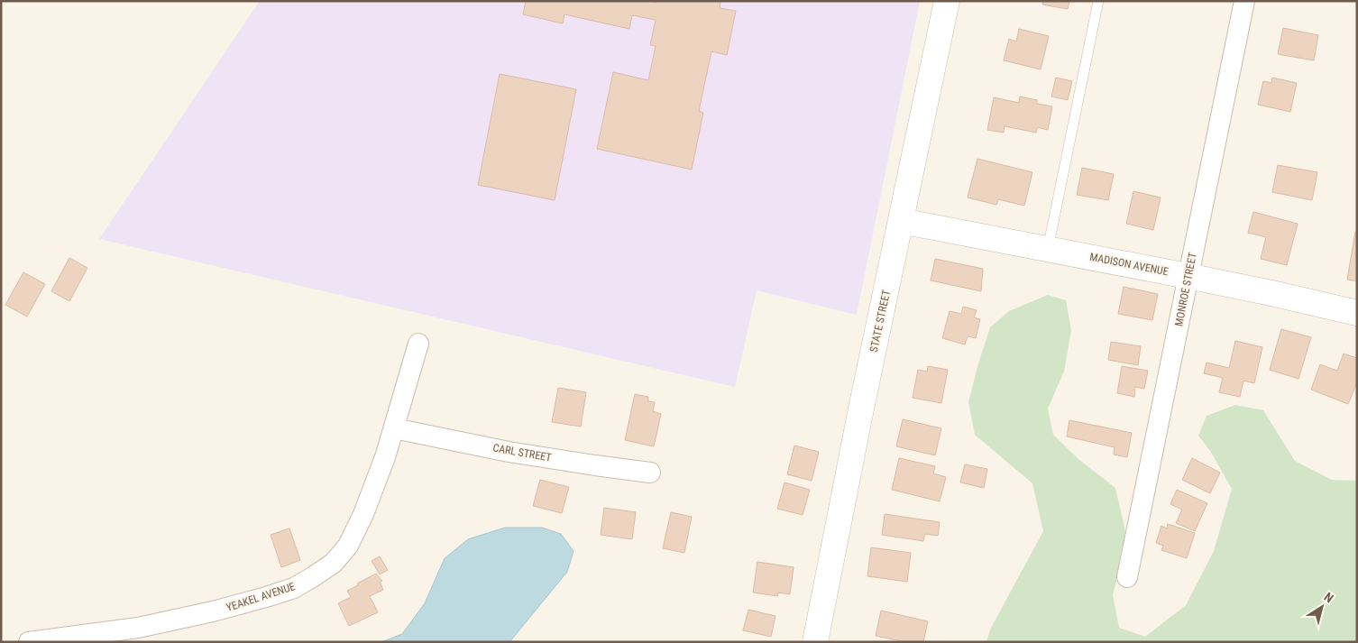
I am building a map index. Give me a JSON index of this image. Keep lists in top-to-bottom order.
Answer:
{
  "streets": {
    "street": [
      "MADISON AVENUE",
      "MONROE STREET",
      "STATE STREET",
      "CARL STREET",
      "YEAKEL AVENUE"
    ]
  },
  "crossings": [
    ["MADISON AVENUE", "MONROE STREET"],
    ["MADISON AVENUE", "STATE STREET"],
    ["CARL STREET", "YEAKEL AVENUE"]
  ],
  "north": "top right"
}
